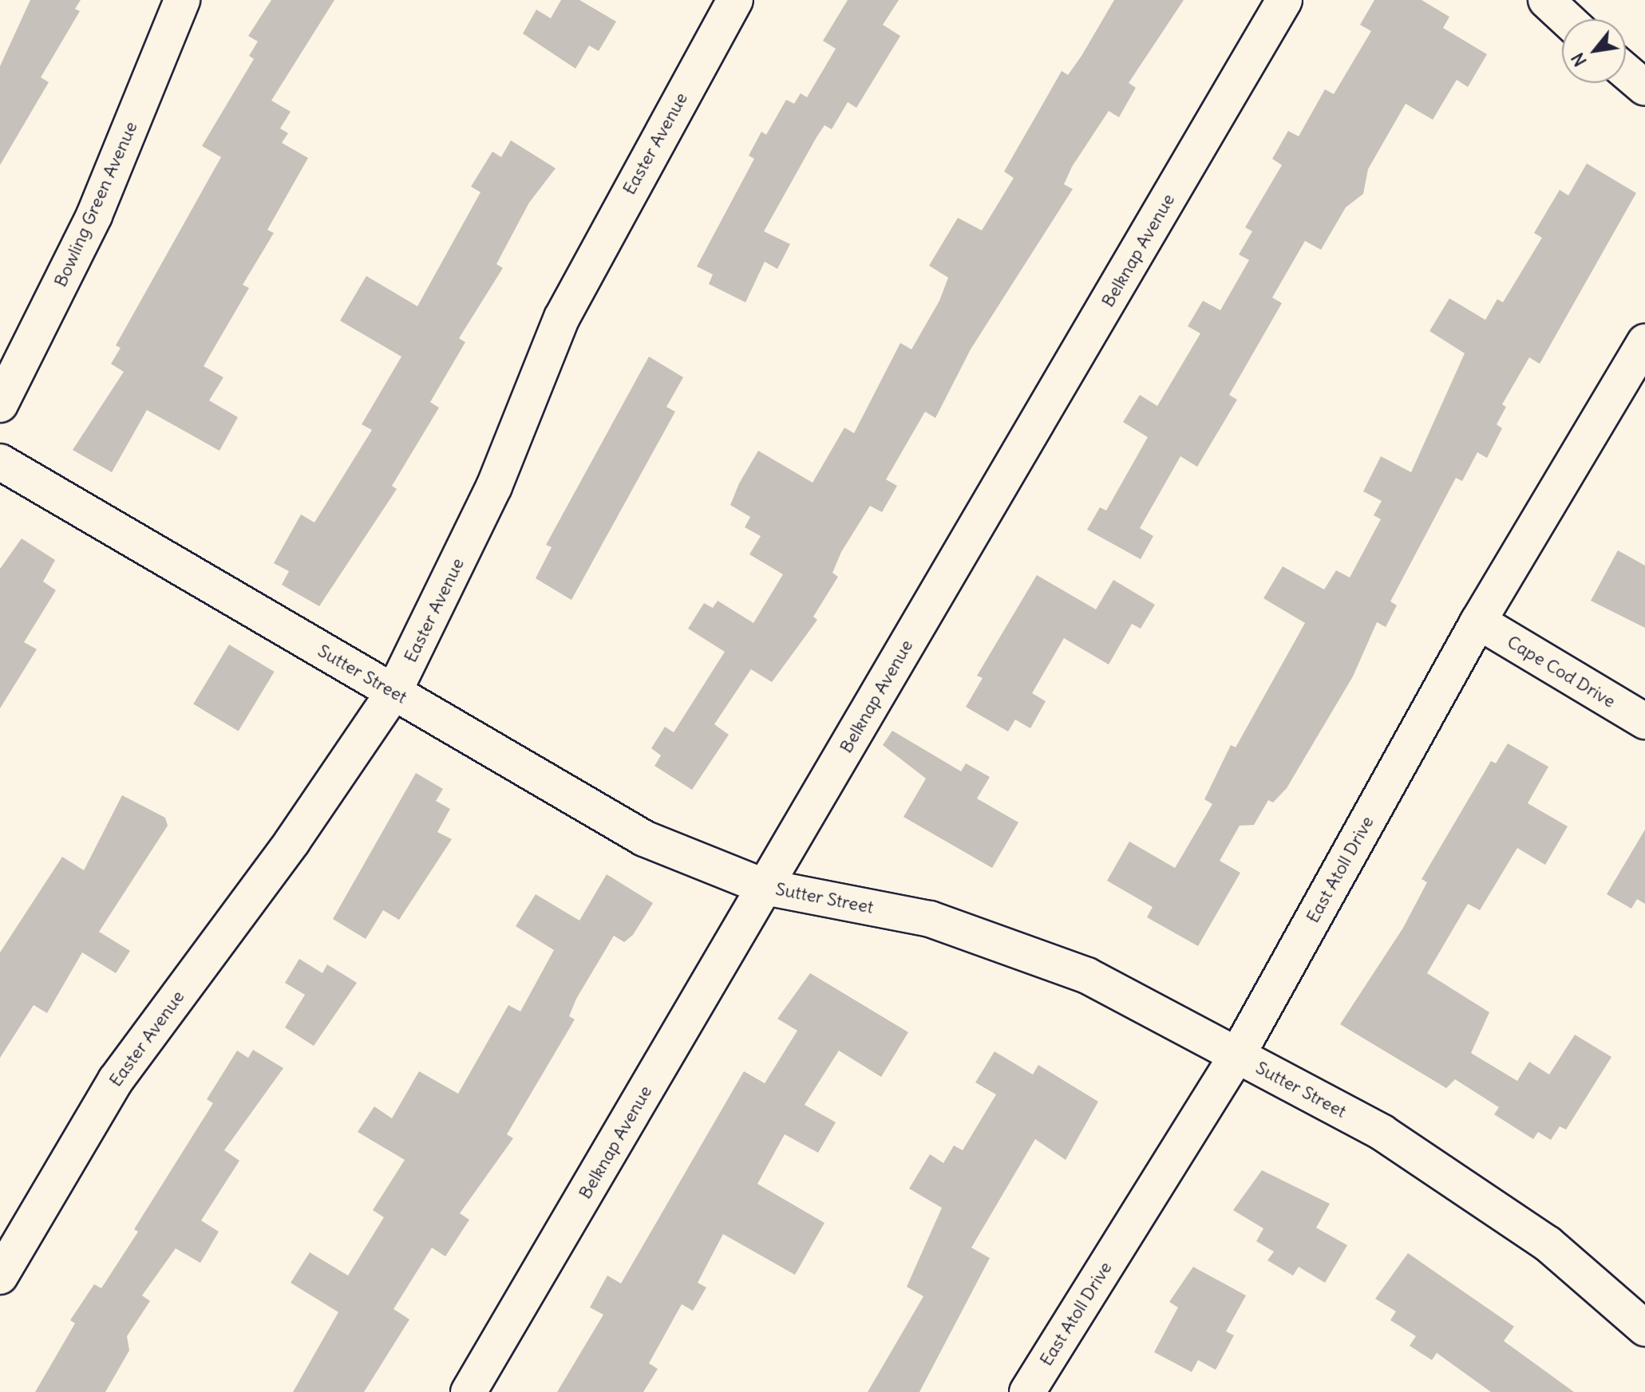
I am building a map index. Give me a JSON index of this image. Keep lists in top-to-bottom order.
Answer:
{
  "streets": {
    "street": [
      "Easter Avenue",
      "Bowling Green Avenue",
      "Belknap Avenue",
      "Cape Cod Drive",
      "Sutter Street",
      "East Atoll Drive"
    ]
  },
  "crossings": [
    ["Easter Avenue", "Sutter Street"],
    ["Belknap Avenue", "Sutter Street"],
    ["Cape Cod Drive", "East Atoll Drive"],
    ["Sutter Street", "East Atoll Drive"]
  ],
  "north": "bottom left"
}
